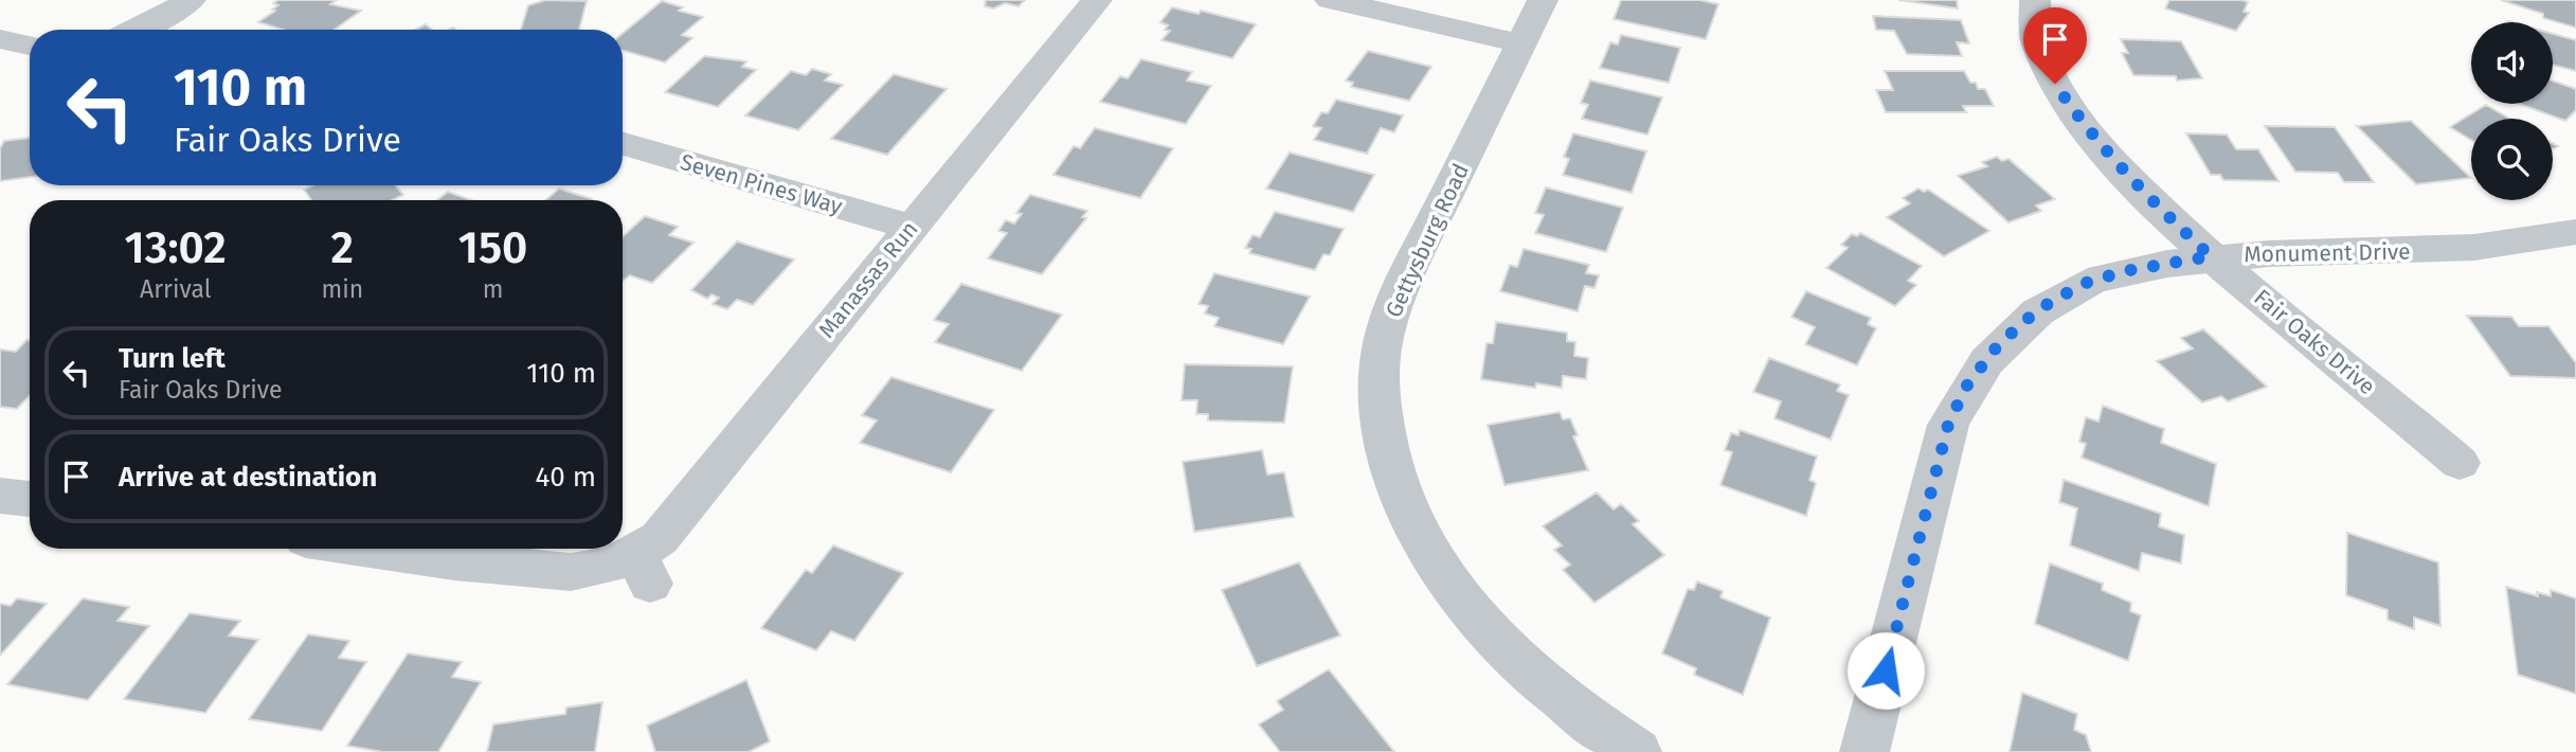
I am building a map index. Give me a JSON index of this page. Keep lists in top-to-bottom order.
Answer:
{
  "streets": {
    "street": [
      "Seven Pines Way",
      "Gettysburg Road",
      "Monument Drive",
      "Manassas Run",
      "Fair Oaks Drive"
    ]
  },
  "crossings": [
    ["Seven Pines Way", "Manassas Run"],
    ["Monument Drive", "Fair Oaks Drive"]
  ],
  "page": {
    "turn": ["110 m", "Fair Oaks Drive"],
    "eta": [
      "13:02",
      "Arrival",
      "2",
      "min",
      "150",
      "m"
    ],
    "list": [
      {
        "name": "Turn left",
        "note": "Fair Oaks Drive",
        "value": "110 m"
      },
      {
        "name": "Arrive at destination",
        "value": "40 m"
      }
    ]
  }
}
